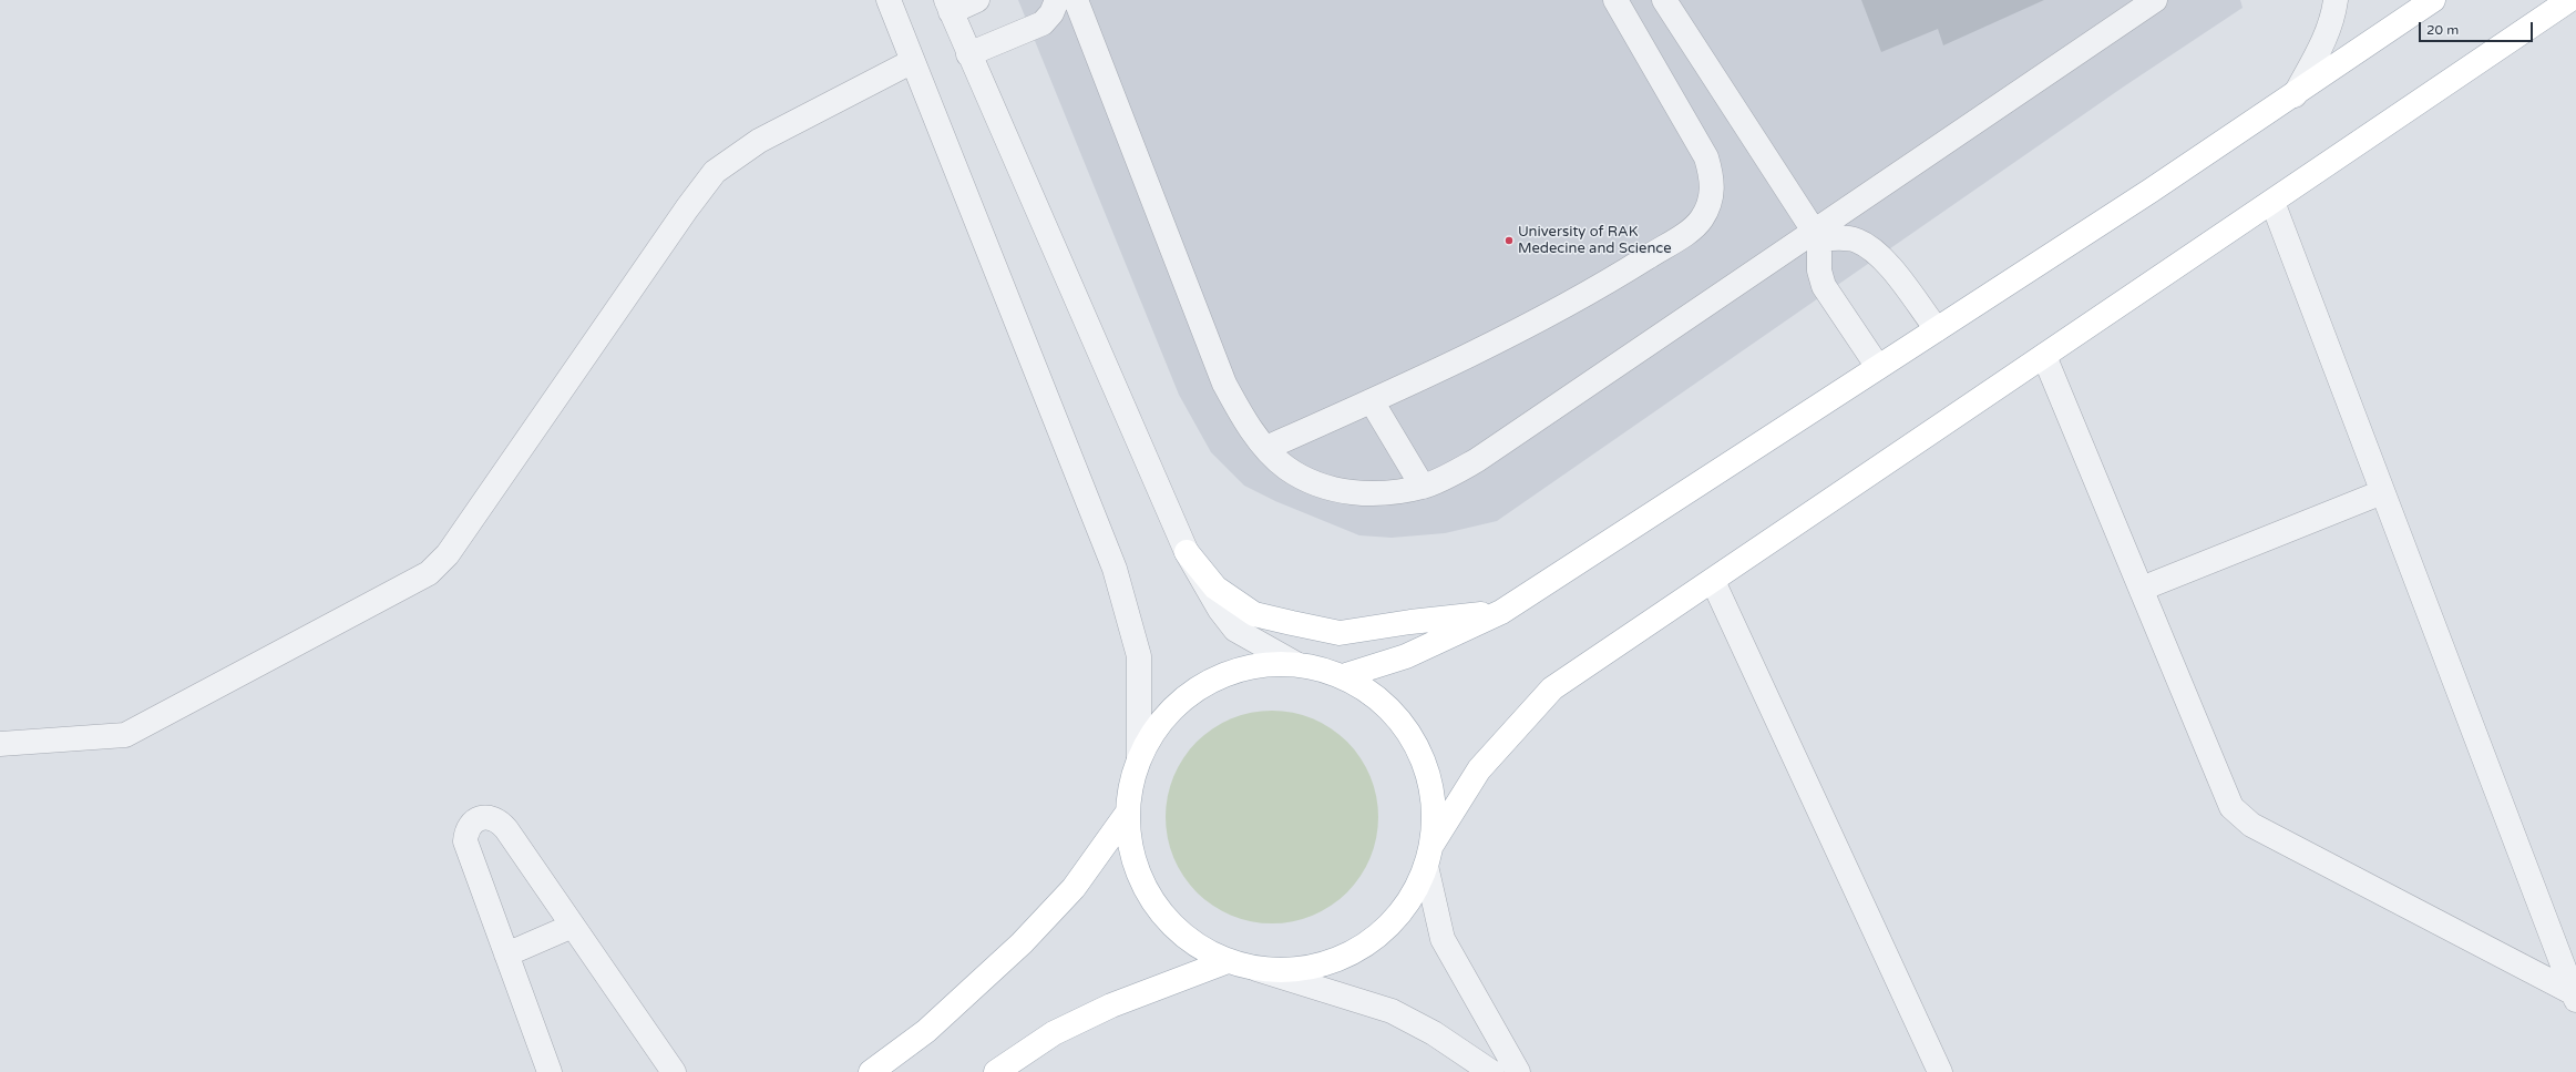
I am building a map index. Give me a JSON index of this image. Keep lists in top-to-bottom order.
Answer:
{
  "places": ["University of RAK Medecine and Science"],
  "scale_bar": "20 m"
}
